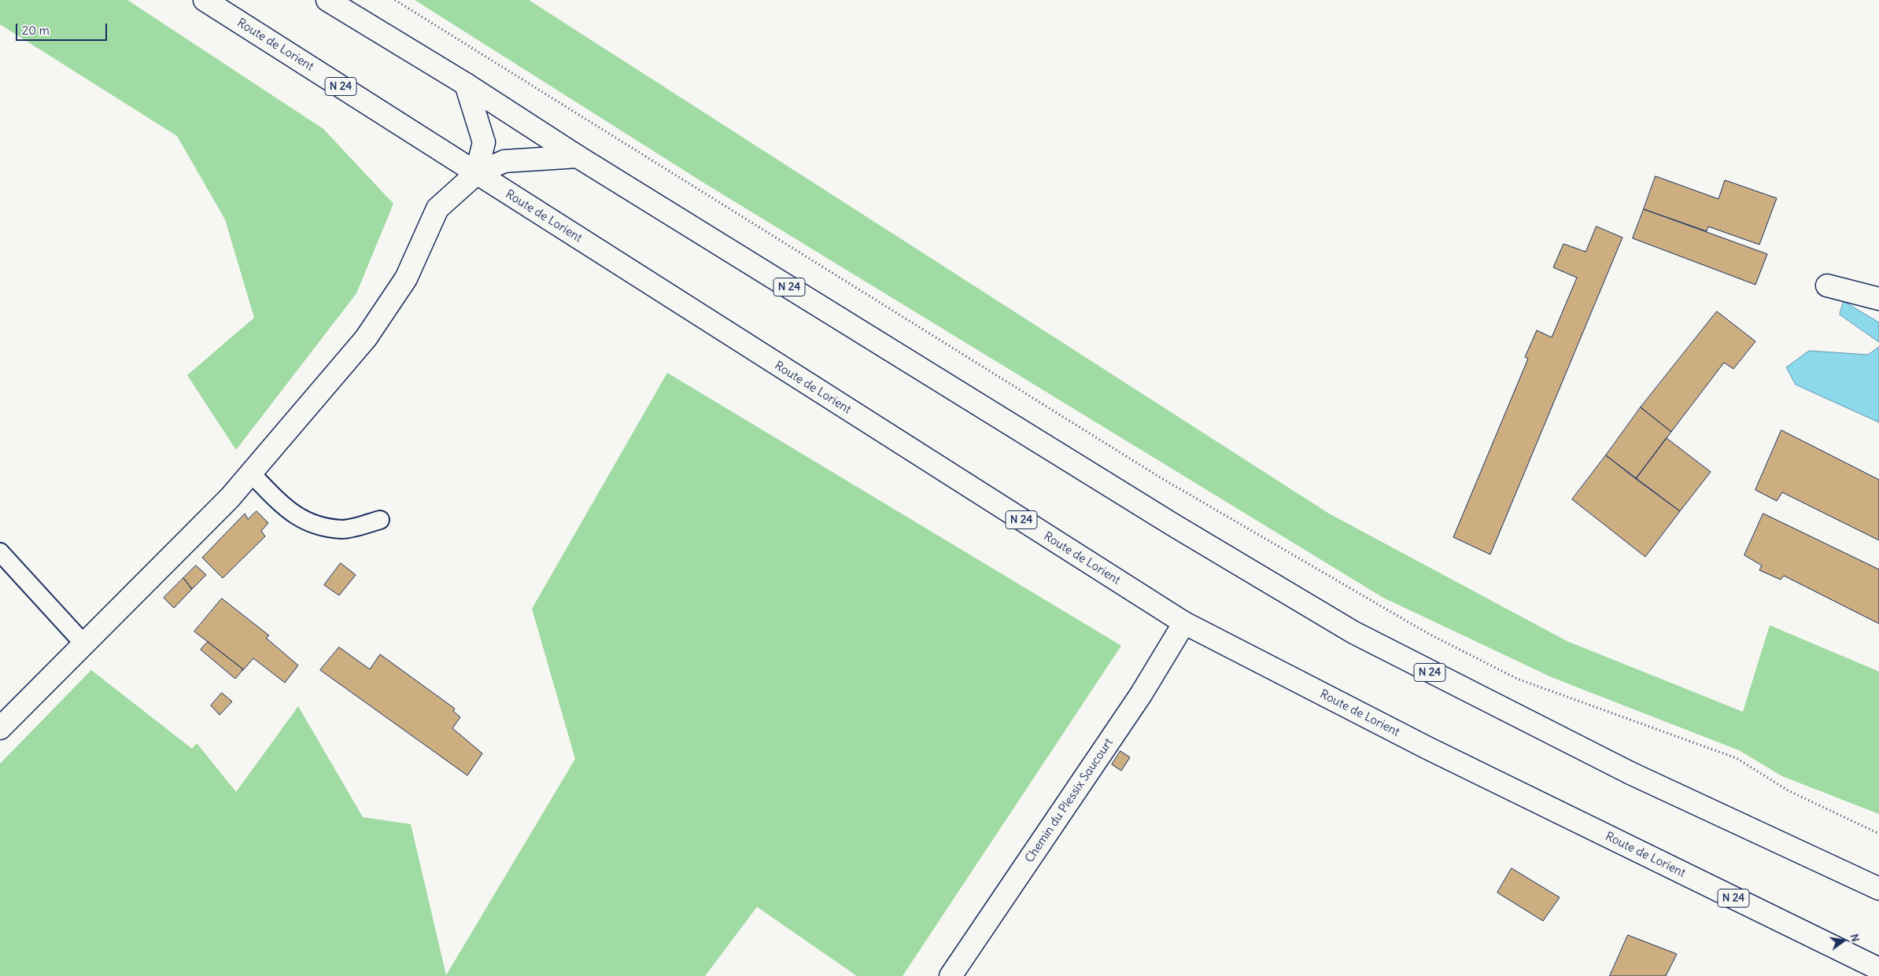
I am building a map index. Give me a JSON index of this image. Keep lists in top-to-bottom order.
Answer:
{
  "streets": {
    "main road": ["Route de Lorient", "N 24", "Chemin du Plessix Saucourt"]
  },
  "crossings": [
    ["Route de Lorient", "Chemin du Plessix Saucourt"]
  ],
  "scale_bar": "20 m",
  "north": "right"
}
